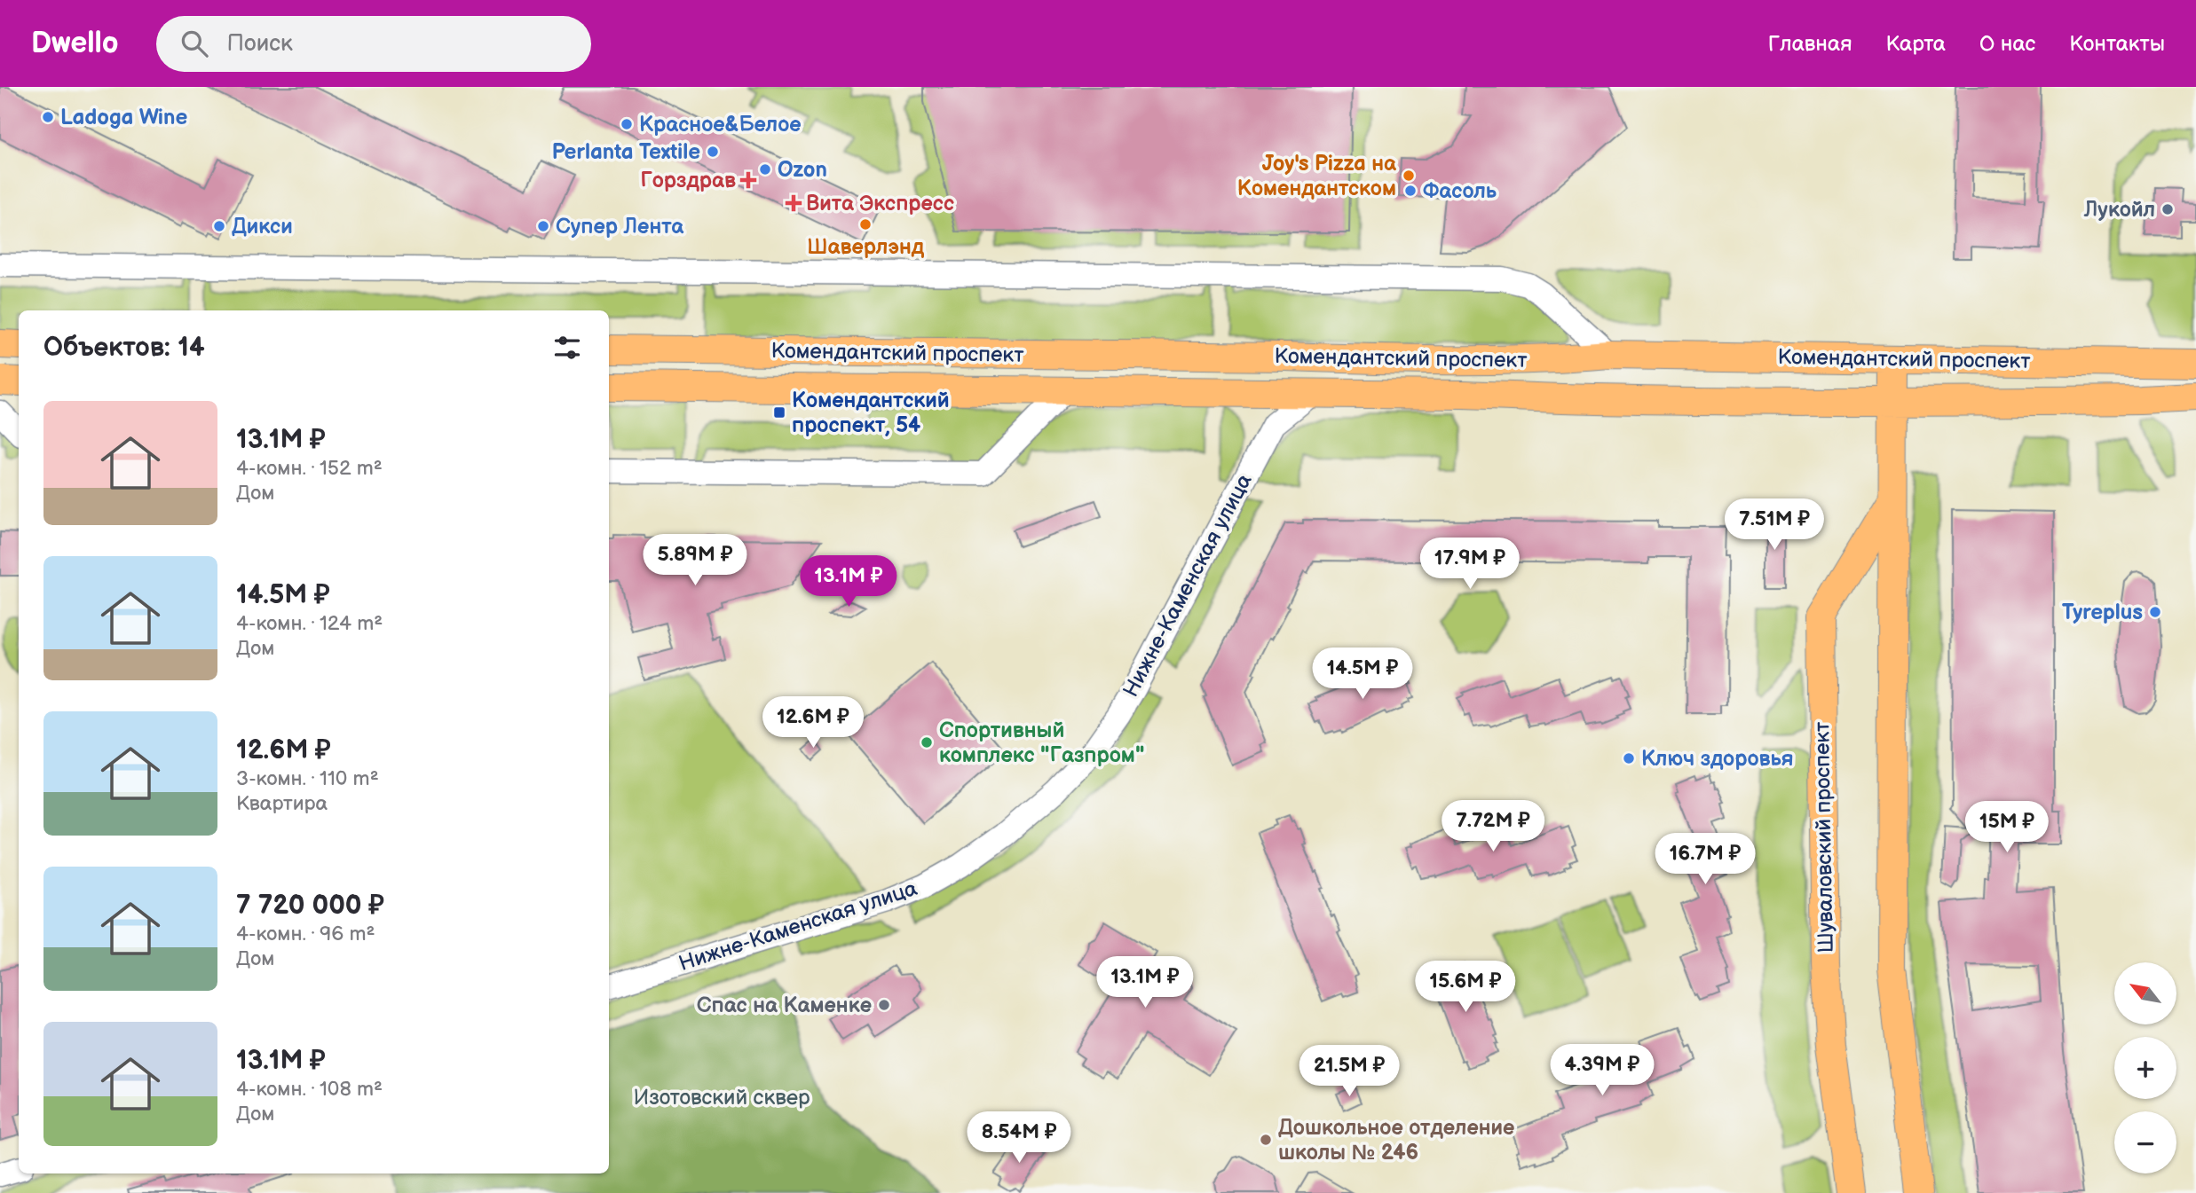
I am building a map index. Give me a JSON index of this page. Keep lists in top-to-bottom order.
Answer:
{
  "streets": {
    "main road": ["Комендантский проспект", "Шуваловский проспект"],
    "street": ["Нижне-Каменская улица"]
  },
  "crossings": [
    ["Комендантский проспект", "Нижне-Каменская улица"]
  ],
  "parks": ["Изотовский сквер"],
  "places": {
    "other": [
      "Ladoga Wine",
      "Красное&Белое",
      "Perlanta Textile",
      "Ozon",
      "Joy's Pizza на Комендантском",
      "Фасоль",
      "Лукойл",
      "Шаверлэнд",
      "Дикси",
      "Супер Лента",
      "Tyreplus",
      "Спортивный комплекс \"Газпром\"",
      "Ключ здоровья",
      "Спас на Каменке",
      "Дошкольное отделение школы № 246"
    ],
    "health": ["Горздрав", "Вита Экспресс"],
    "transit": ["Комендантский проспект, 54"]
  },
  "north": "top left",
  "page": {
    "header": "Dwello",
    "search": "Поиск",
    "nav": [
      "Главная",
      "Карта",
      "О нас",
      "Контакты"
    ],
    "heading": "Объектов: 14",
    "list": [
      {
        "name": "13.1M ₽",
        "note": "4-комн. · 152 m² · Дом"
      },
      {
        "name": "14.5M ₽",
        "note": "4-комн. · 124 m² · Дом"
      },
      {
        "name": "12.6M ₽",
        "note": "3-комн. · 110 m² · Квартира"
      },
      {
        "name": "7 720 000 ₽",
        "note": "4-комн. · 96 m² · Дом"
      },
      {
        "name": "13.1M ₽",
        "note": "4-комн. · 108 m² · Дом"
      }
    ],
    "price": [
      "7.51M ₽",
      "5.89M ₽",
      "17.9M ₽",
      "13.1M ₽",
      "14.5M ₽",
      "12.6M ₽",
      "7.72M ₽",
      "15M ₽",
      "16.7M ₽",
      "13.1M ₽",
      "15.6M ₽",
      "4.39M ₽",
      "21.5M ₽",
      "8.54M ₽"
    ],
    "map_buttons": ["+", "−"]
  }
}
